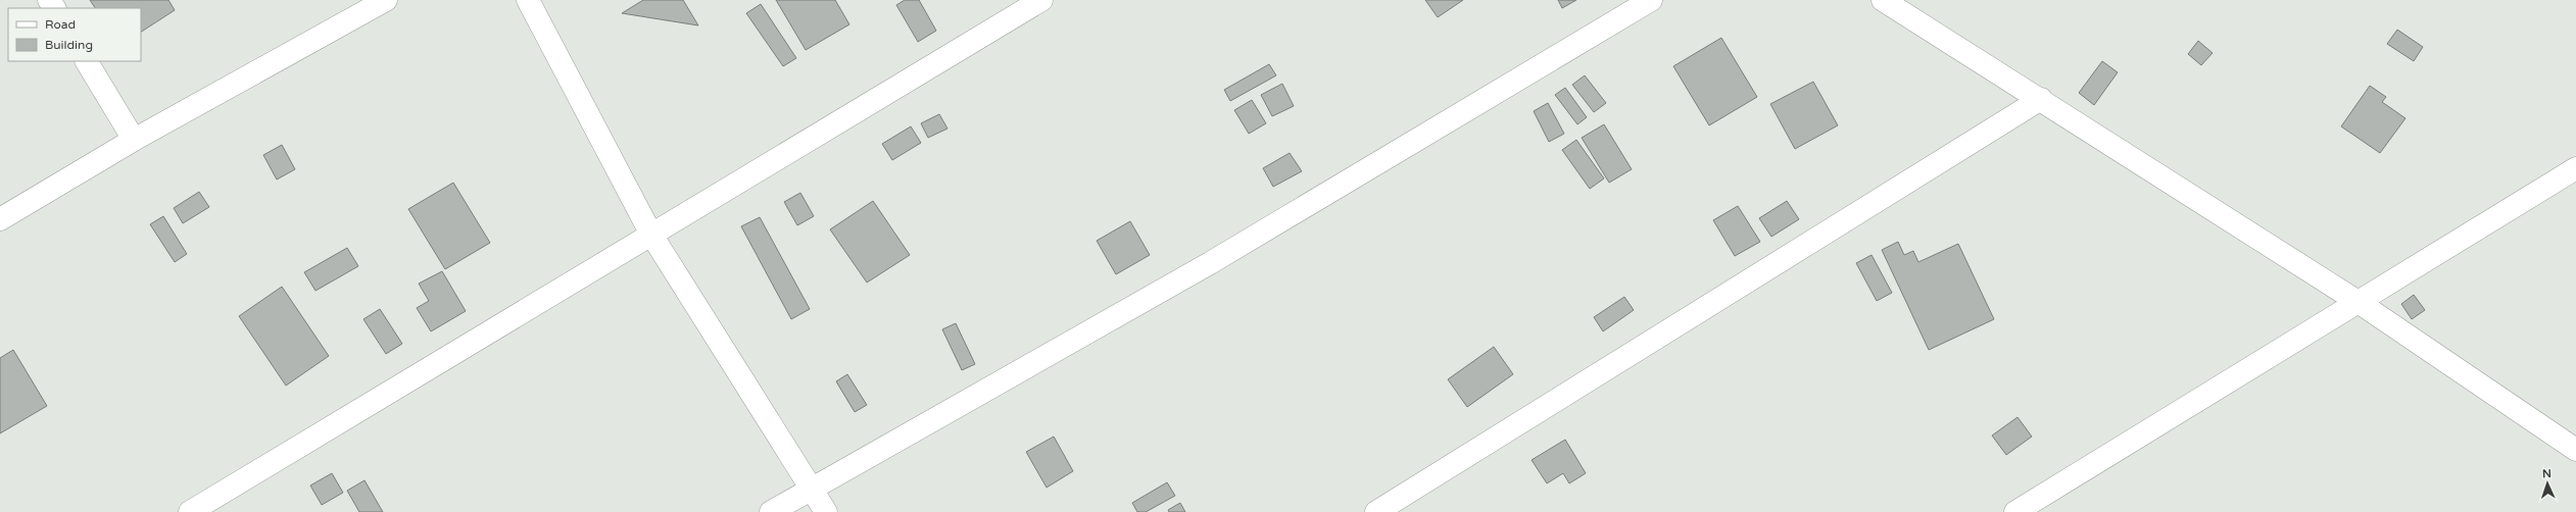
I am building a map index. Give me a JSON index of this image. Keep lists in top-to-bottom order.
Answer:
{
  "legend": ["Road", "Building"],
  "north": "top"
}
